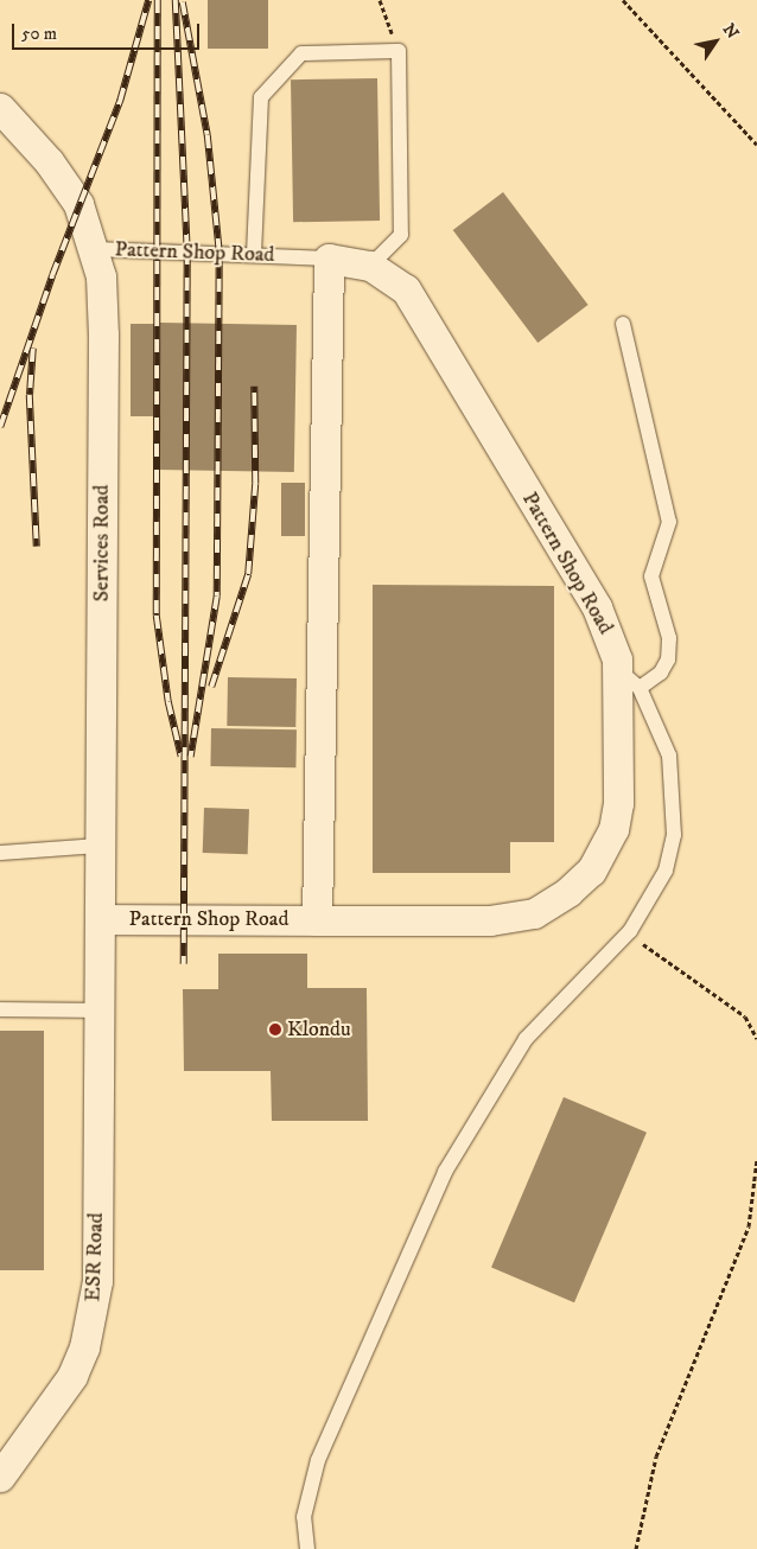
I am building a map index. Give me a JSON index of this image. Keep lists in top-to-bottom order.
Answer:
{
  "streets": {
    "street": ["Pattern Shop Road", "Services Road", "ESR Road"]
  },
  "crossings": [
    ["Pattern Shop Road", "Services Road"],
    ["Services Road", "ESR Road"]
  ],
  "places": ["Klondu"],
  "scale_bar": "50 m",
  "north": "top right"
}
